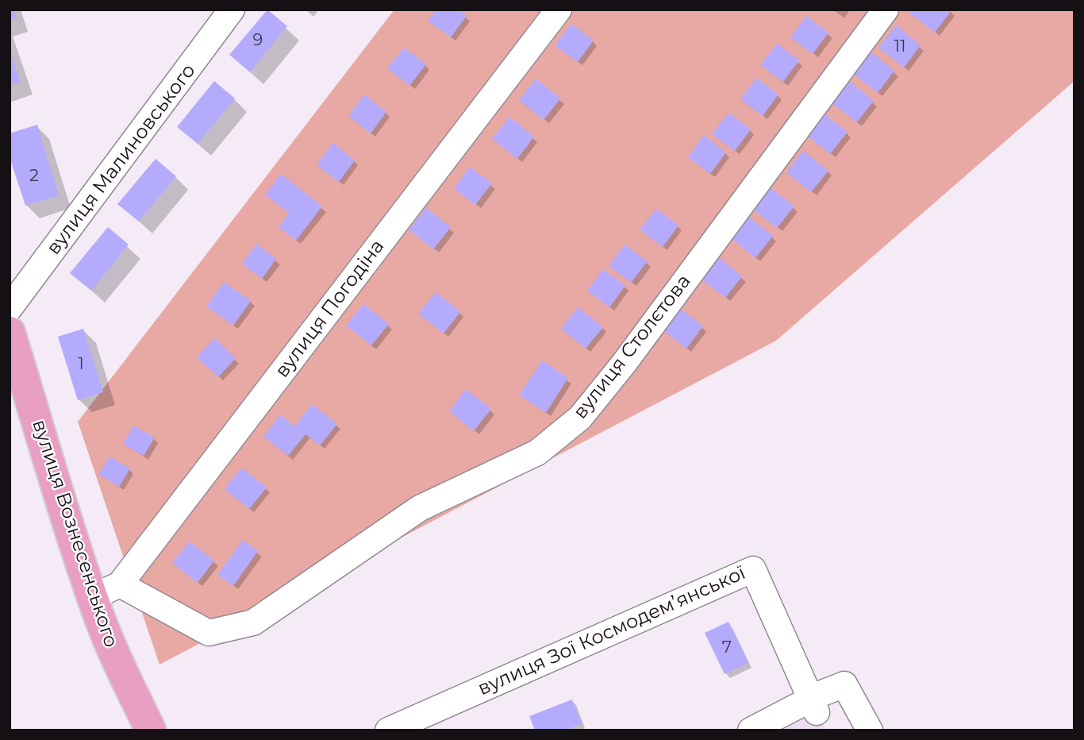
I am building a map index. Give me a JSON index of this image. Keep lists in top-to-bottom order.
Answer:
{
  "streets": {
    "main road": ["вулиця Вознесенського"],
    "street": [
      "вулиця Малиновського",
      "вулиця Погодіна",
      "вулиця Столєтова",
      "вулиця Зої Космодем’янської"
    ]
  },
  "crossings": [
    ["вулиця Погодіна", "вулиця Столєтова"],
    ["вулиця Погодіна", "вулиця Вознесенського"],
    ["вулиця Столєтова", "вулиця Вознесенського"]
  ],
  "house_numbers": [
    "9",
    "11",
    "2",
    "1",
    "7"
  ]
}
